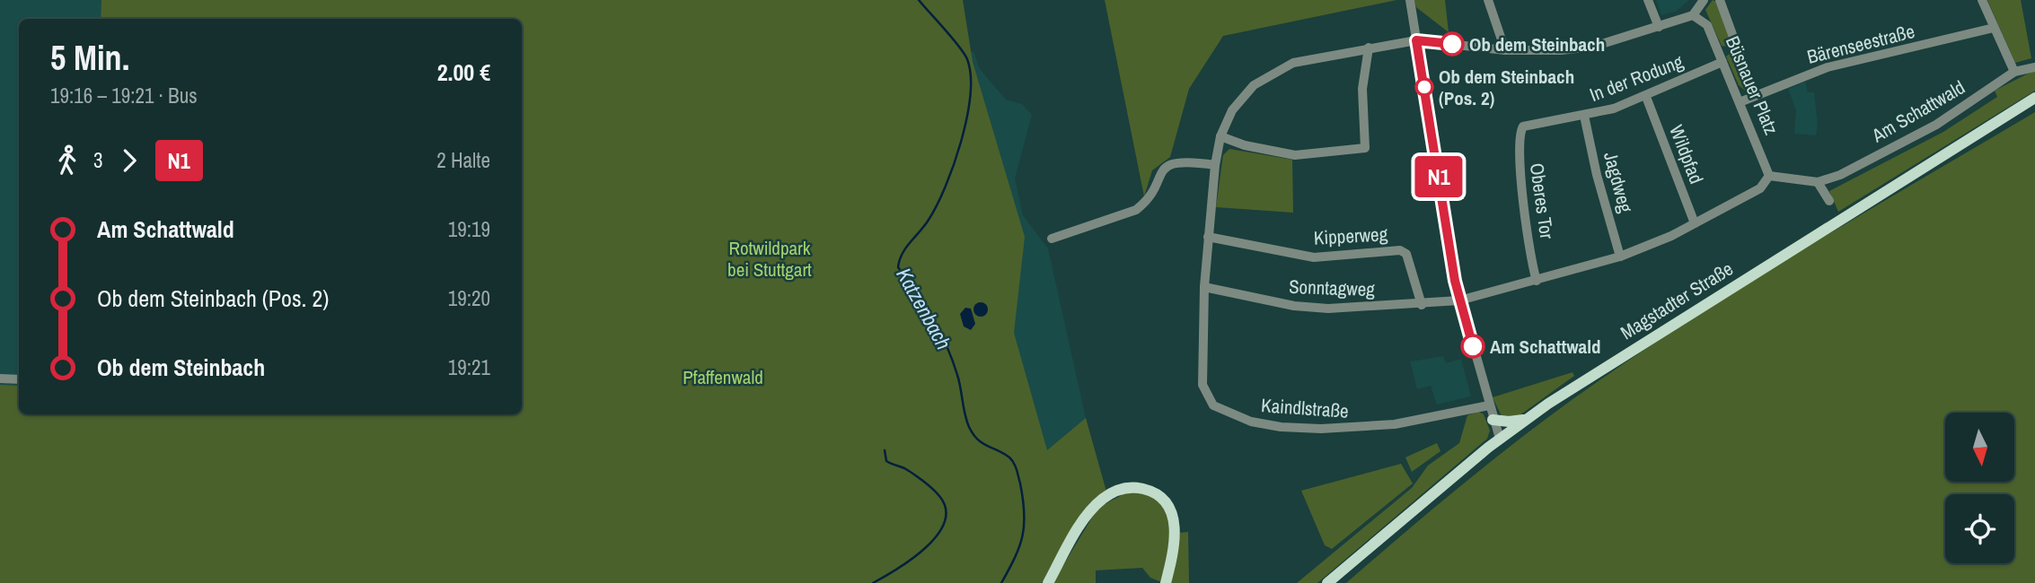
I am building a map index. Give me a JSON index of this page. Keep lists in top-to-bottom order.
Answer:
{
  "streets": {
    "main road": ["Magstadter Straße"],
    "street": [
      "Bärenseestraße",
      "In der Rodung",
      "Büsnauer Platz",
      "Am Schattwald",
      "Wildpfad",
      "Jagdweg",
      "Oberes Tor",
      "Kipperweg",
      "Sonntagweg",
      "Kaindlstraße"
    ]
  },
  "crossings": [
    ["Bärenseestraße", "Büsnauer Platz"],
    ["In der Rodung", "Büsnauer Platz"],
    ["In der Rodung", "Wildpfad"],
    ["In der Rodung", "Jagdweg"],
    ["In der Rodung", "Oberes Tor"],
    ["Büsnauer Platz", "Am Schattwald"],
    ["Kipperweg", "Sonntagweg"],
    ["Kipperweg", "Kaindlstraße"],
    ["Sonntagweg", "Kaindlstraße"]
  ],
  "water": ["Katzenbach"],
  "parks": ["Rotwildpark bei Stuttgart", "Pfaffenwald"],
  "places": ["Ob dem Steinbach", "Ob dem Steinbach (Pos. 2)", "Am Schattwald"],
  "lines": ["bus line N1"],
  "north": "bottom",
  "page": {
    "on_map": "N1",
    "heading": ["5 Min.", "19:16 – 19:21 · Bus", "2.00 €"],
    "legs": ["3", "N1", "2 Halte"],
    "list": [
      {
        "name": "Am Schattwald",
        "value": "19:19"
      },
      {
        "name": "Ob dem Steinbach (Pos. 2)",
        "value": "19:20"
      },
      {
        "name": "Ob dem Steinbach",
        "value": "19:21"
      }
    ]
  }
}
